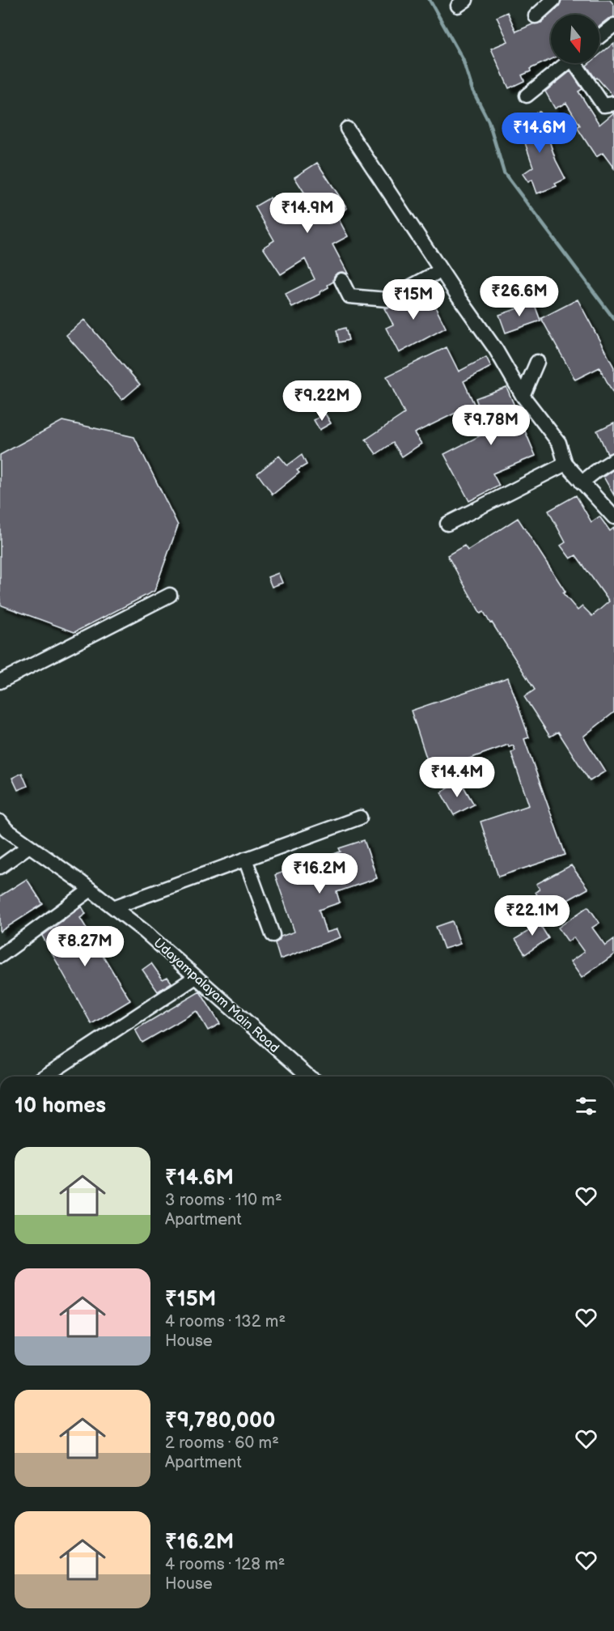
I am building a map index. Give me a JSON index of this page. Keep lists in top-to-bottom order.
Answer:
{
  "streets": {
    "street": ["Udayampalayam Main Road"]
  },
  "north": "bottom",
  "page": {
    "price": [
      "₹14.6M",
      "₹14.9M",
      "₹26.6M",
      "₹15M",
      "₹9.22M",
      "₹9.78M",
      "₹14.4M",
      "₹16.2M",
      "₹22.1M",
      "₹8.27M"
    ],
    "heading": "10 homes",
    "list": [
      {
        "name": "₹14.6M",
        "note": "3 rooms · 110 m² · Apartment"
      },
      {
        "name": "₹15M",
        "note": "4 rooms · 132 m² · House"
      },
      {
        "name": "₹9,780,000",
        "note": "2 rooms · 60 m² · Apartment"
      },
      {
        "name": "₹16.2M",
        "note": "4 rooms · 128 m² · House"
      }
    ]
  }
}
